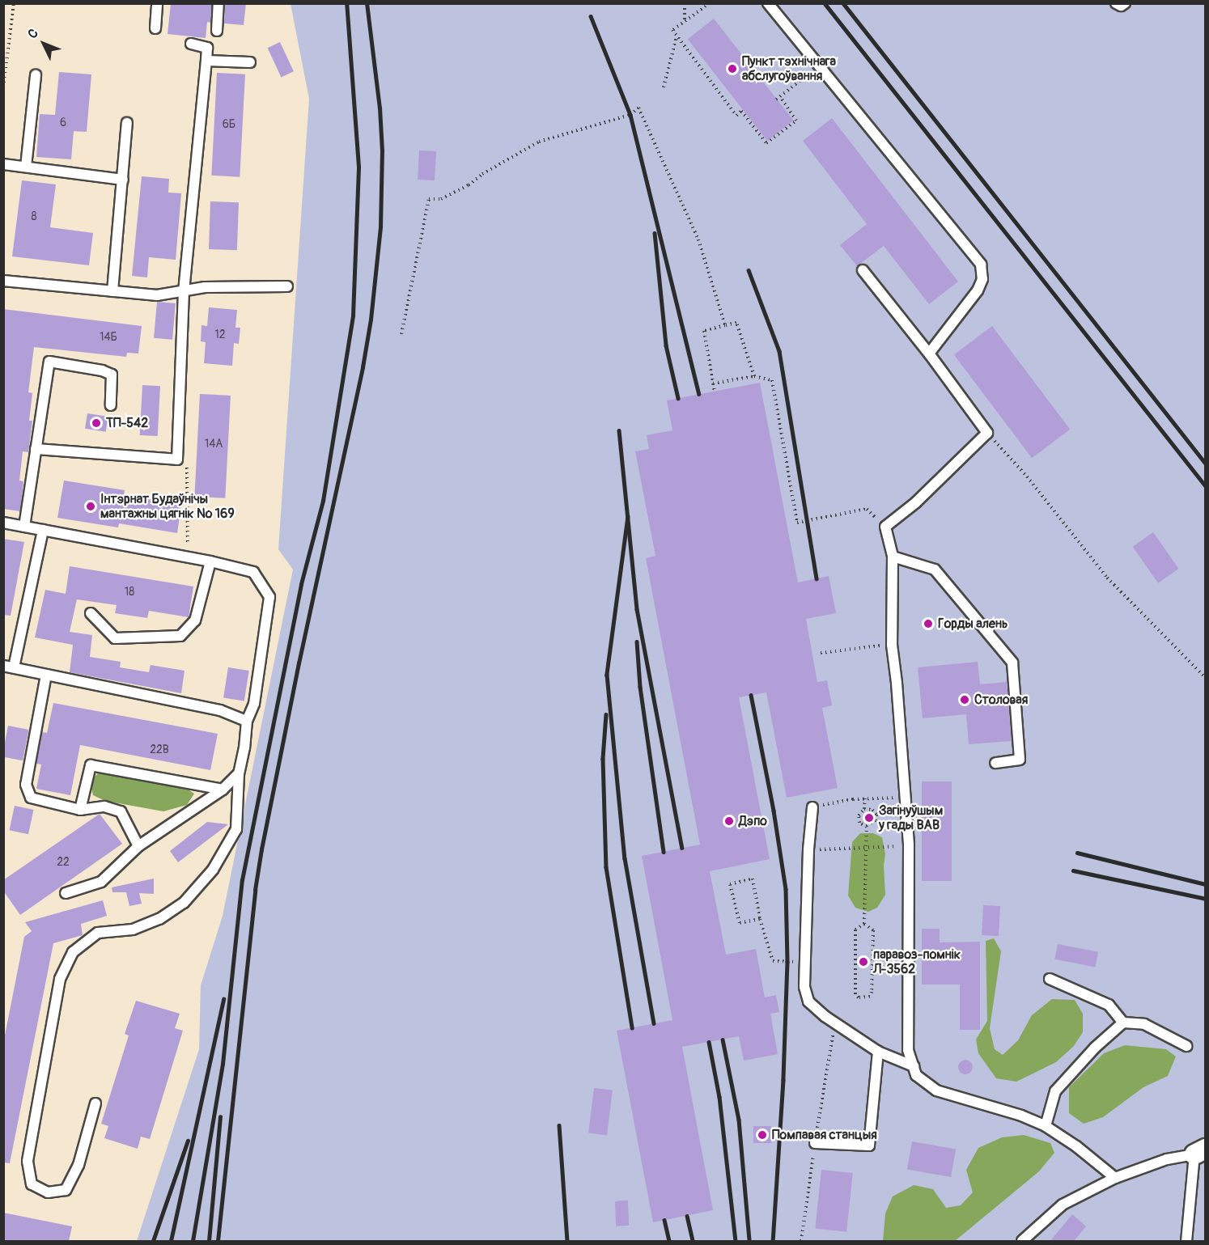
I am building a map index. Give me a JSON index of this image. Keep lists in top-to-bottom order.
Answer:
{
  "places": [
    "Пункт тэхнічнага абслугоўвання",
    "ТП-542",
    "Інтэрнат Будаўнічы мантажны цягнік № 169",
    "Горды алень",
    "Столовая",
    "Загінуўшым у гады ВАВ",
    "Дэпо",
    "паравоз-помнік Л-3562",
    "Помпавая станцыя"
  ],
  "house_numbers": [
    "6",
    "6Б",
    "8",
    "12",
    "14Б",
    "14А",
    "18",
    "22В",
    "22"
  ],
  "north": "top left"
}
